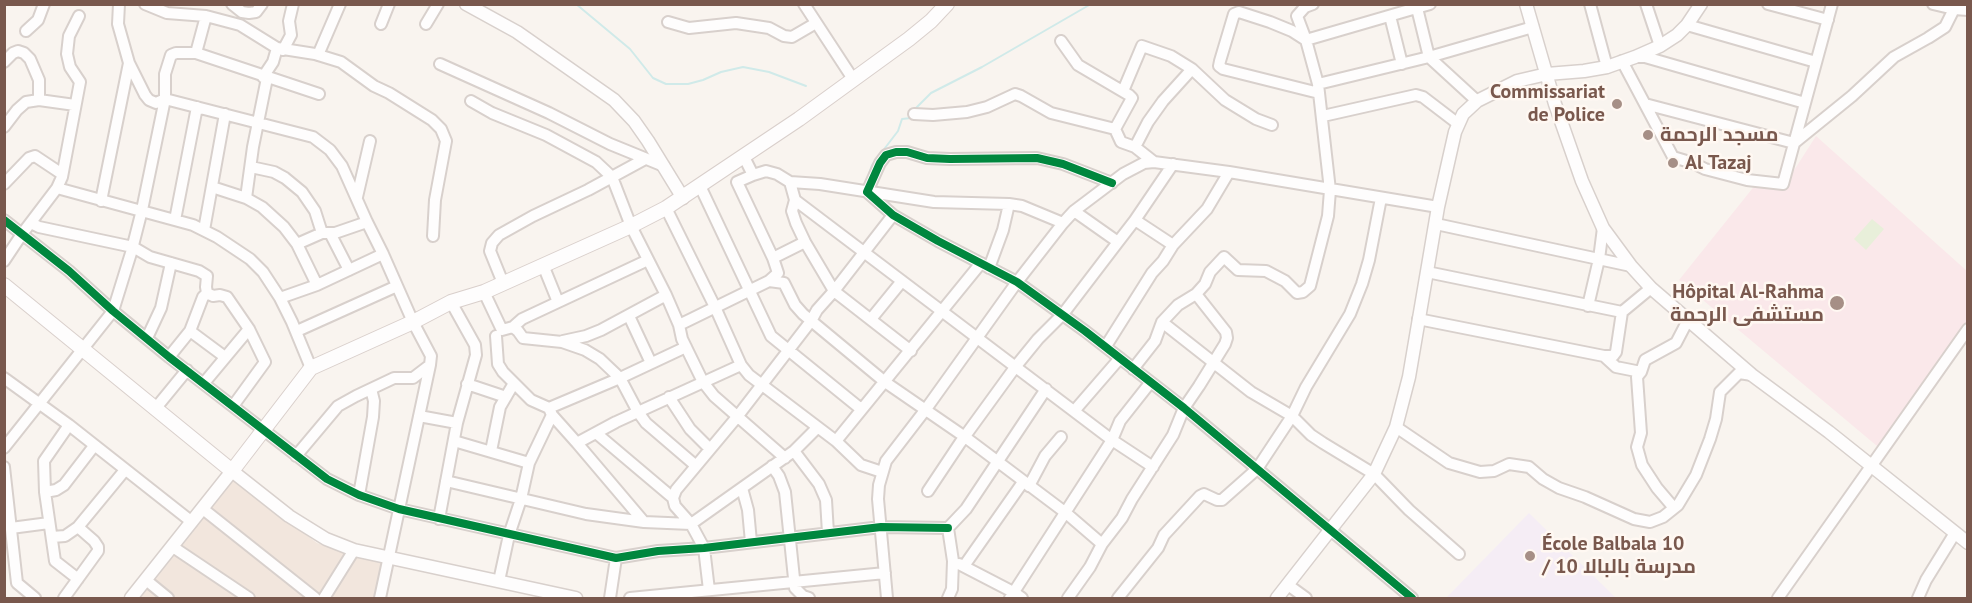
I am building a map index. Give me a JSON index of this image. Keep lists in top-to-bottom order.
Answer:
{
  "places": [
    "Commissariat de Police",
    "مسجد الرحمة",
    "Al Tazaj",
    "Hôpital Al-Rahma مستشفى الرحمة",
    "École Balbala 10 / مدرسة بالبالا 10"
  ]
}
